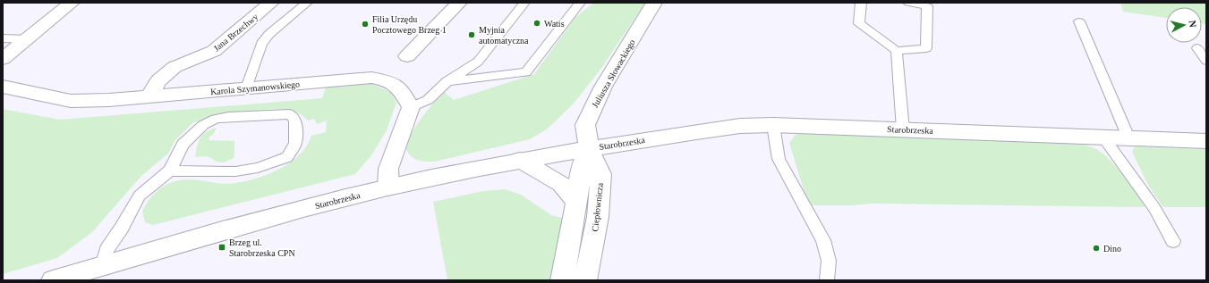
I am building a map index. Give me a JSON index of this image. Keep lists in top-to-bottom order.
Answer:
{
  "streets": {
    "street": [
      "Jana Brzechwy",
      "Juliusza Słowackiego",
      "Karola Szymanowskiego",
      "Starobrzeska",
      "Ciepłownicza"
    ]
  },
  "crossings": [
    ["Jana Brzechwy", "Karola Szymanowskiego"],
    ["Juliusza Słowackiego", "Starobrzeska"],
    ["Juliusza Słowackiego", "Ciepłownicza"],
    ["Starobrzeska", "Ciepłownicza"]
  ],
  "places": {
    "other": [
      "Watis",
      "Filia Urzędu Pocztowego Brzeg 1",
      "Myjnia automatyczna",
      "Dino"
    ],
    "transit": ["Brzeg ul. Starobrzeska CPN"]
  },
  "north": "right"
}
